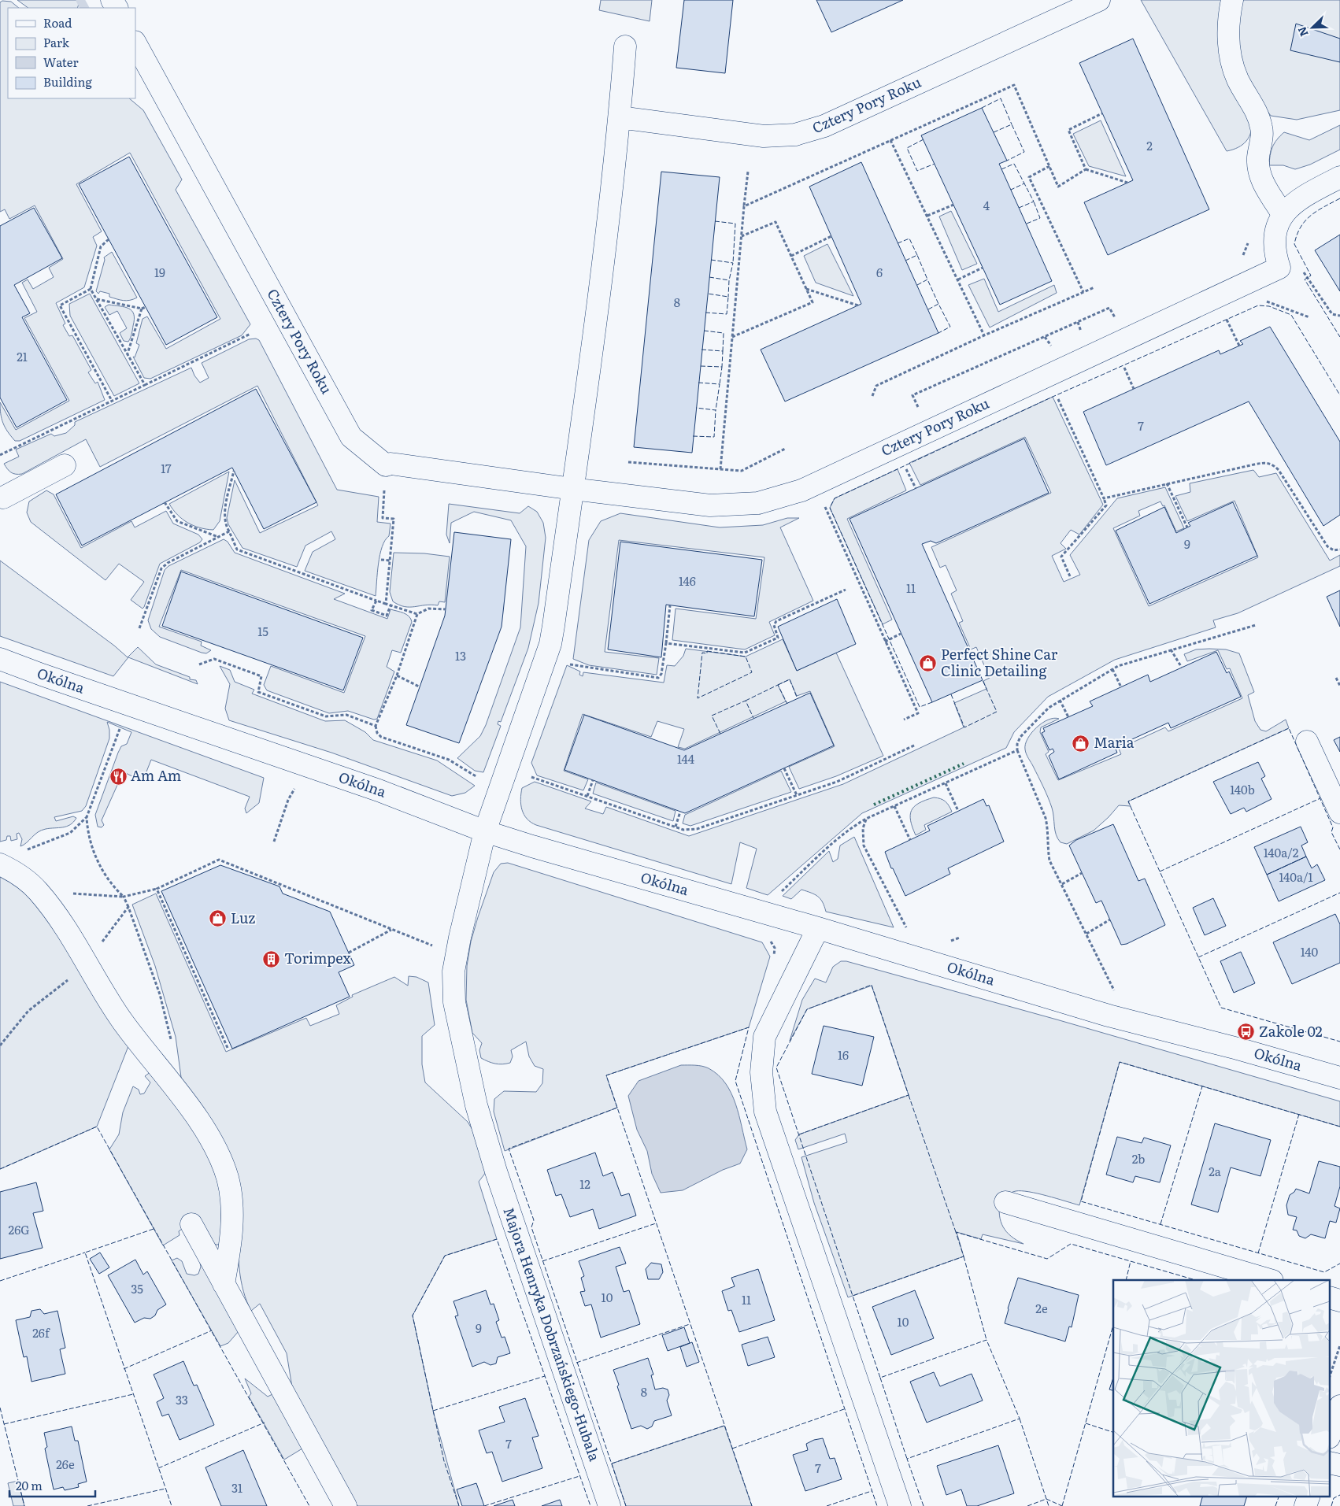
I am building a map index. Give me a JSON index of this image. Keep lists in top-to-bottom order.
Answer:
{
  "streets": {
    "street": ["Cztery Pory Roku", "Okólna", "Majora Henryka Dobrzańskiego-Hubala"]
  },
  "crossings": [
    ["Cztery Pory Roku", "Majora Henryka Dobrzańskiego-Hubala"],
    ["Okólna", "Majora Henryka Dobrzańskiego-Hubala"]
  ],
  "places": {
    "shop": ["Perfect Shine Car Clinic Detailing", "Maria", "Luz"],
    "restaurant": ["Am Am"],
    "building": ["Torimpex"],
    "bus stop": ["Zakole 02"]
  },
  "house_numbers": [
    "2",
    "4",
    "19",
    "6",
    "8",
    "21",
    "7",
    "17",
    "9",
    "146",
    "11",
    "15",
    "13",
    "144",
    "140b",
    "140a/2",
    "140a/1",
    "140",
    "16",
    "2b",
    "2a",
    "12",
    "26G",
    "35",
    "10",
    "11",
    "2e",
    "10",
    "9",
    "26f",
    "8",
    "33",
    "7",
    "26e",
    "7",
    "31"
  ],
  "legend": [
    "Road",
    "Park",
    "Water",
    "Building"
  ],
  "scale_bar": "20 m",
  "north": "bottom left"
}
